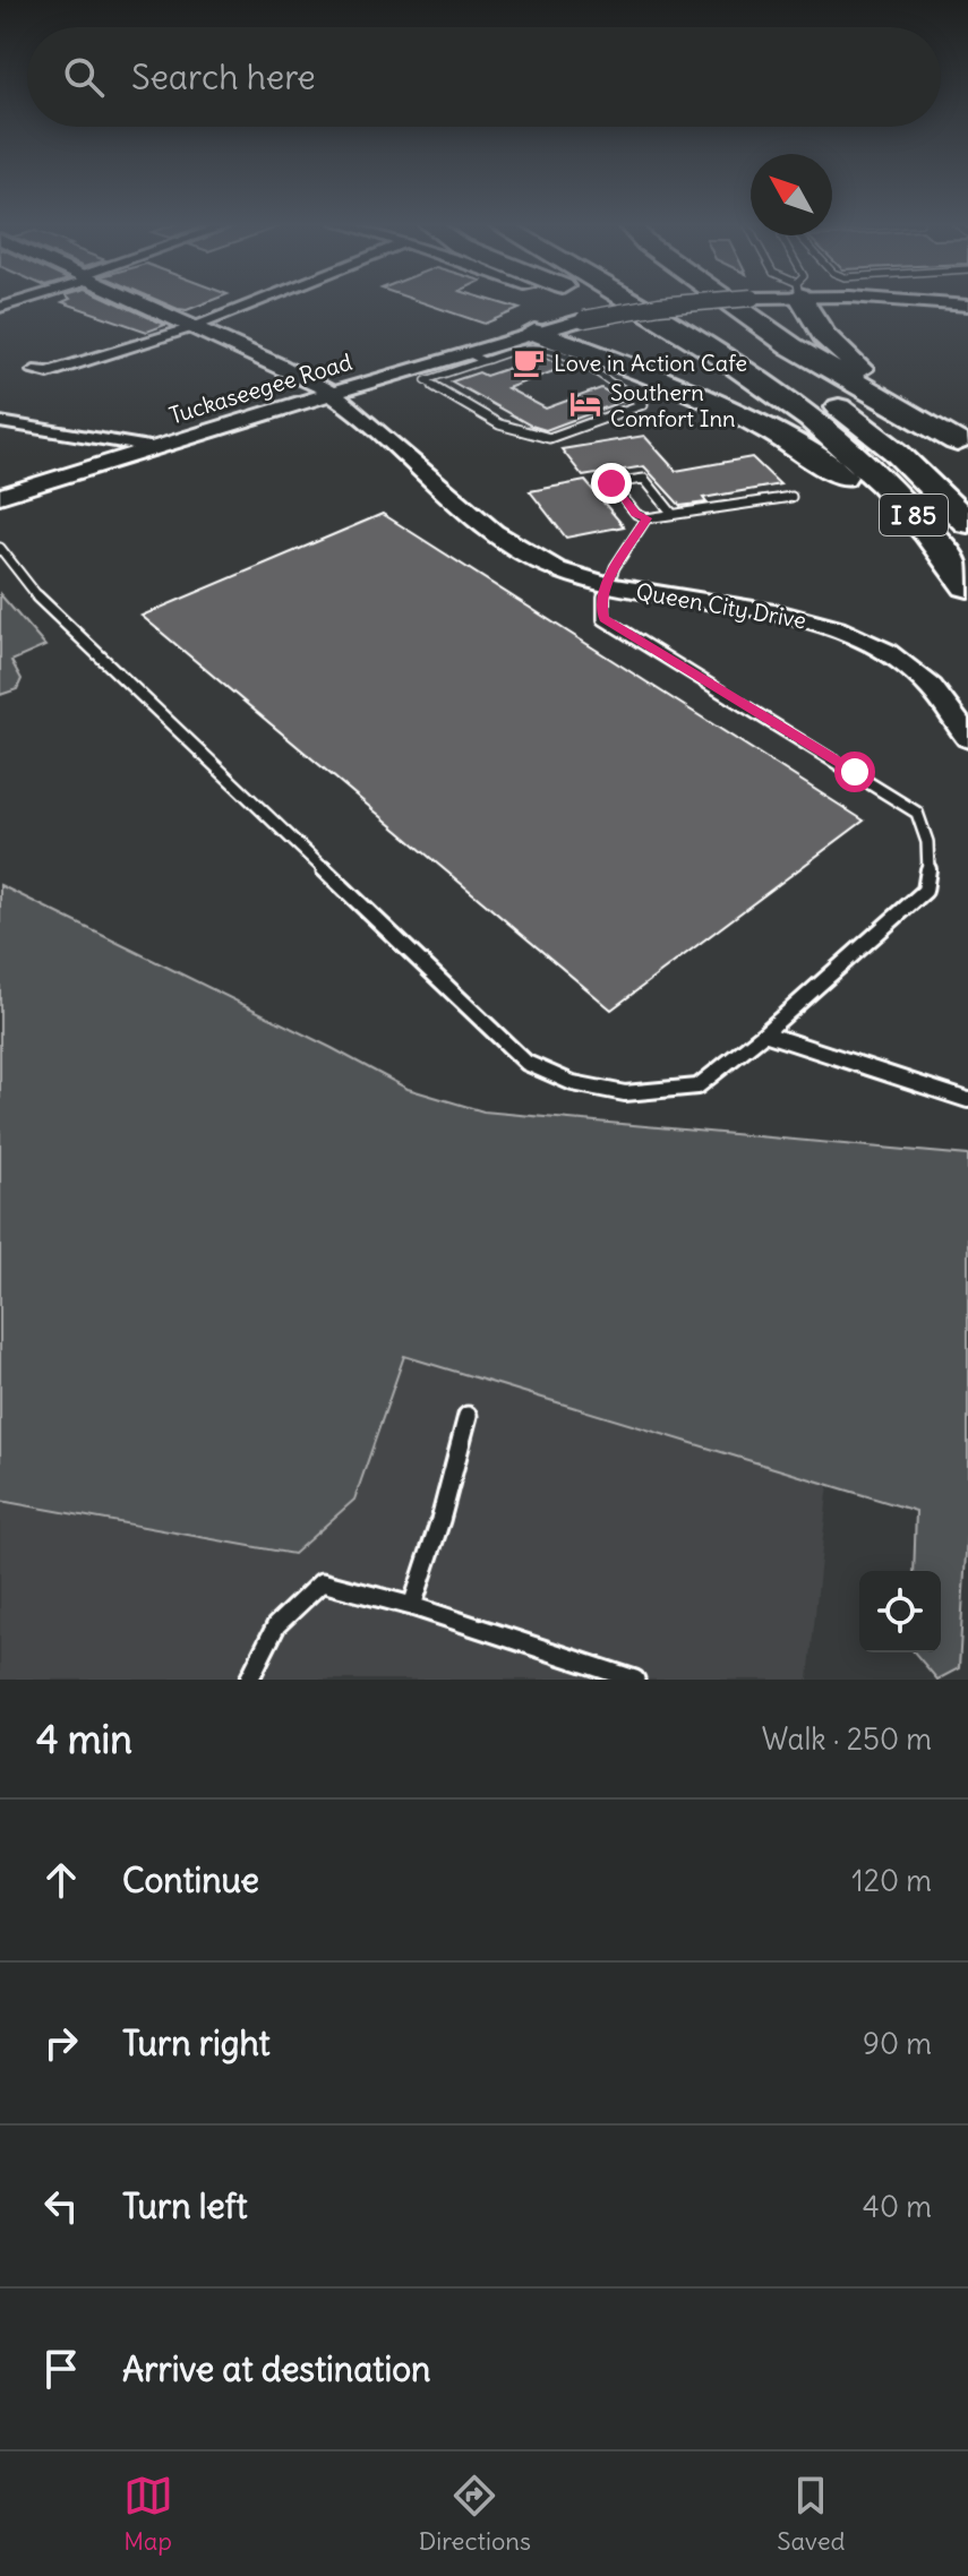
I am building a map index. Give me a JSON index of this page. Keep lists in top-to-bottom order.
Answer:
{
  "streets": {
    "highway": ["I 85"],
    "street": ["Tuckaseegee Road", "Queen City Drive"]
  },
  "crossings": [
    ["Tuckaseegee Road", "Queen City Drive"]
  ],
  "places": {
    "cafe": ["Love in Action Cafe"],
    "hotel": ["Southern Comfort Inn"]
  },
  "north": "top left",
  "page": {
    "search": "Search here",
    "heading": ["4 min", "Walk · 250 m"],
    "list": [
      ["Continue", "120 m"],
      ["Turn right", "90 m"],
      ["Turn left", "40 m"],
      "Arrive at destination"
    ],
    "nav": ["Map", "Directions", "Saved"]
  }
}
